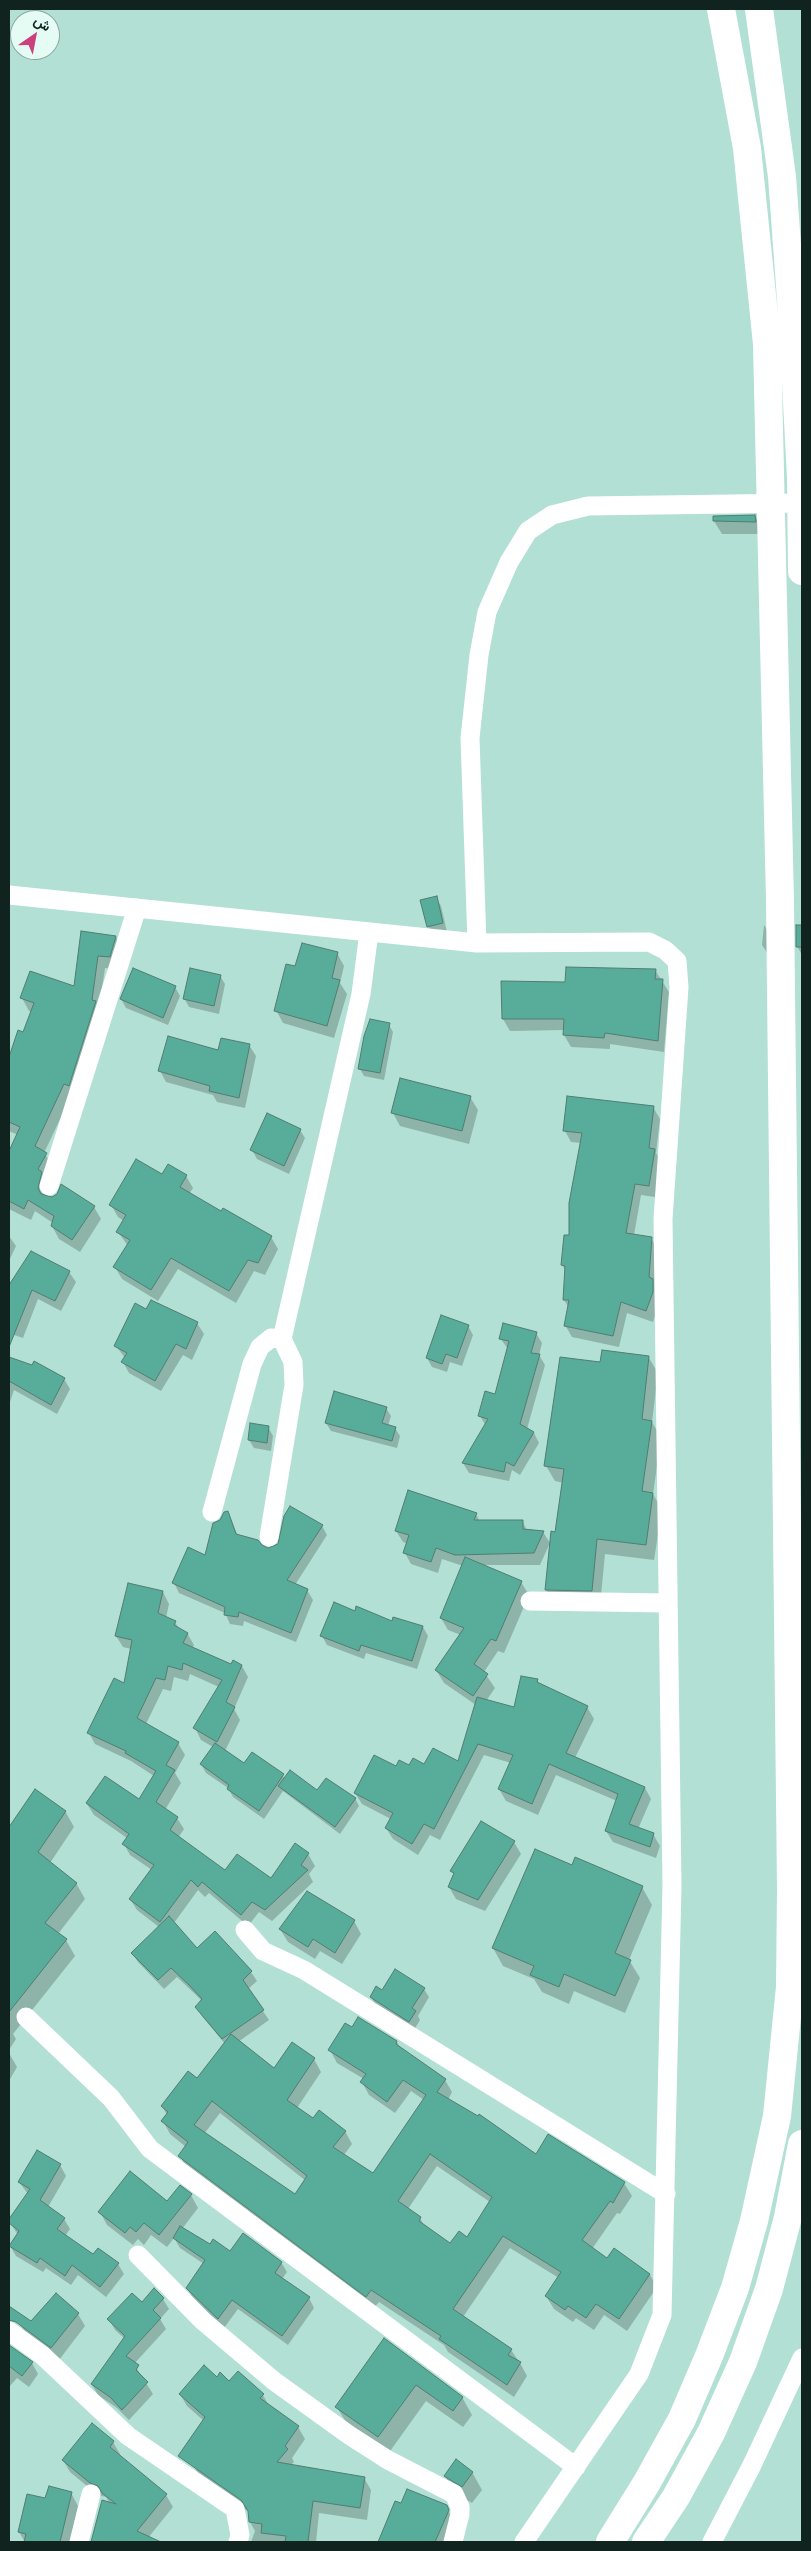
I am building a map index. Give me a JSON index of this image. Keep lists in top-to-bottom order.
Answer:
{
  "north": "top right"
}
